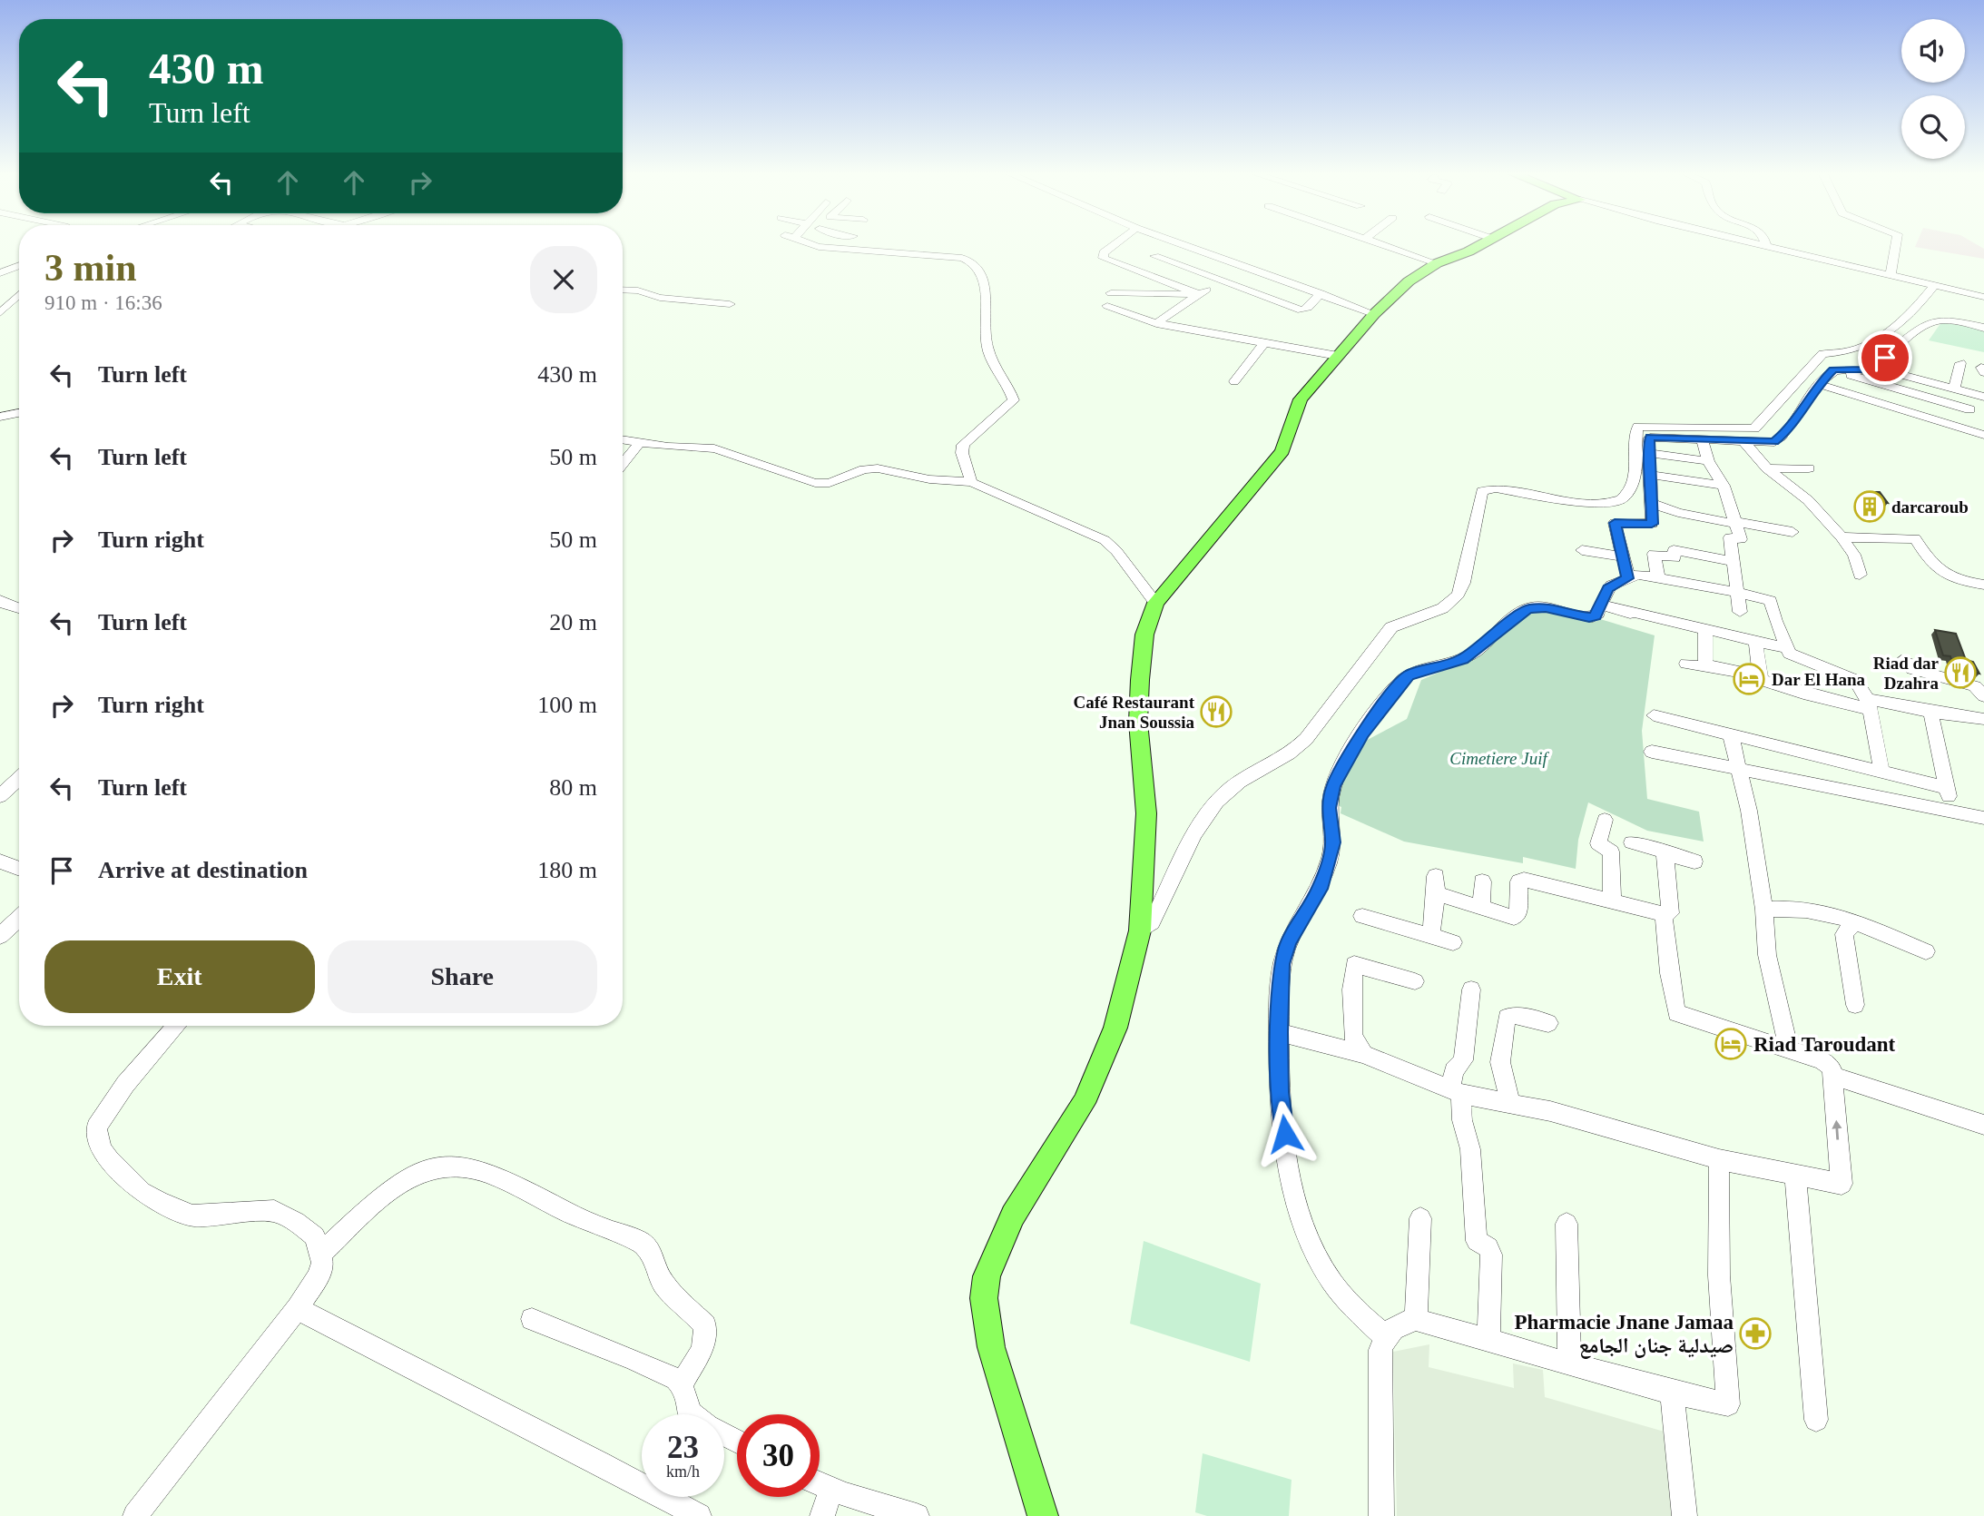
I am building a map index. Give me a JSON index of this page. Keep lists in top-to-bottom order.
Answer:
{
  "parks": ["Cimetiere Juif"],
  "places": {
    "building": ["darcaroub"],
    "restaurant": ["Riad dar Dzahra", "Café Restaurant Jnan Soussia"],
    "hotel": ["Dar El Hana", "Riad Taroudant"],
    "pharmacy": ["Pharmacie Jnane Jamaa صيدلية جنان الجامع"]
  },
  "page": {
    "turn": ["430 m", "Turn left"],
    "heading": ["3 min", "910 m · 16:36"],
    "list": [
      {
        "name": "Turn left",
        "value": "430 m"
      },
      {
        "name": "Turn left",
        "value": "50 m"
      },
      {
        "name": "Turn right",
        "value": "50 m"
      },
      {
        "name": "Turn left",
        "value": "20 m"
      },
      {
        "name": "Turn right",
        "value": "100 m"
      },
      {
        "name": "Turn left",
        "value": "80 m"
      },
      {
        "name": "Arrive at destination",
        "value": "180 m"
      }
    ],
    "buttons": ["Exit", "Share"],
    "speed": "23 km/h",
    "limit": "30"
  }
}
